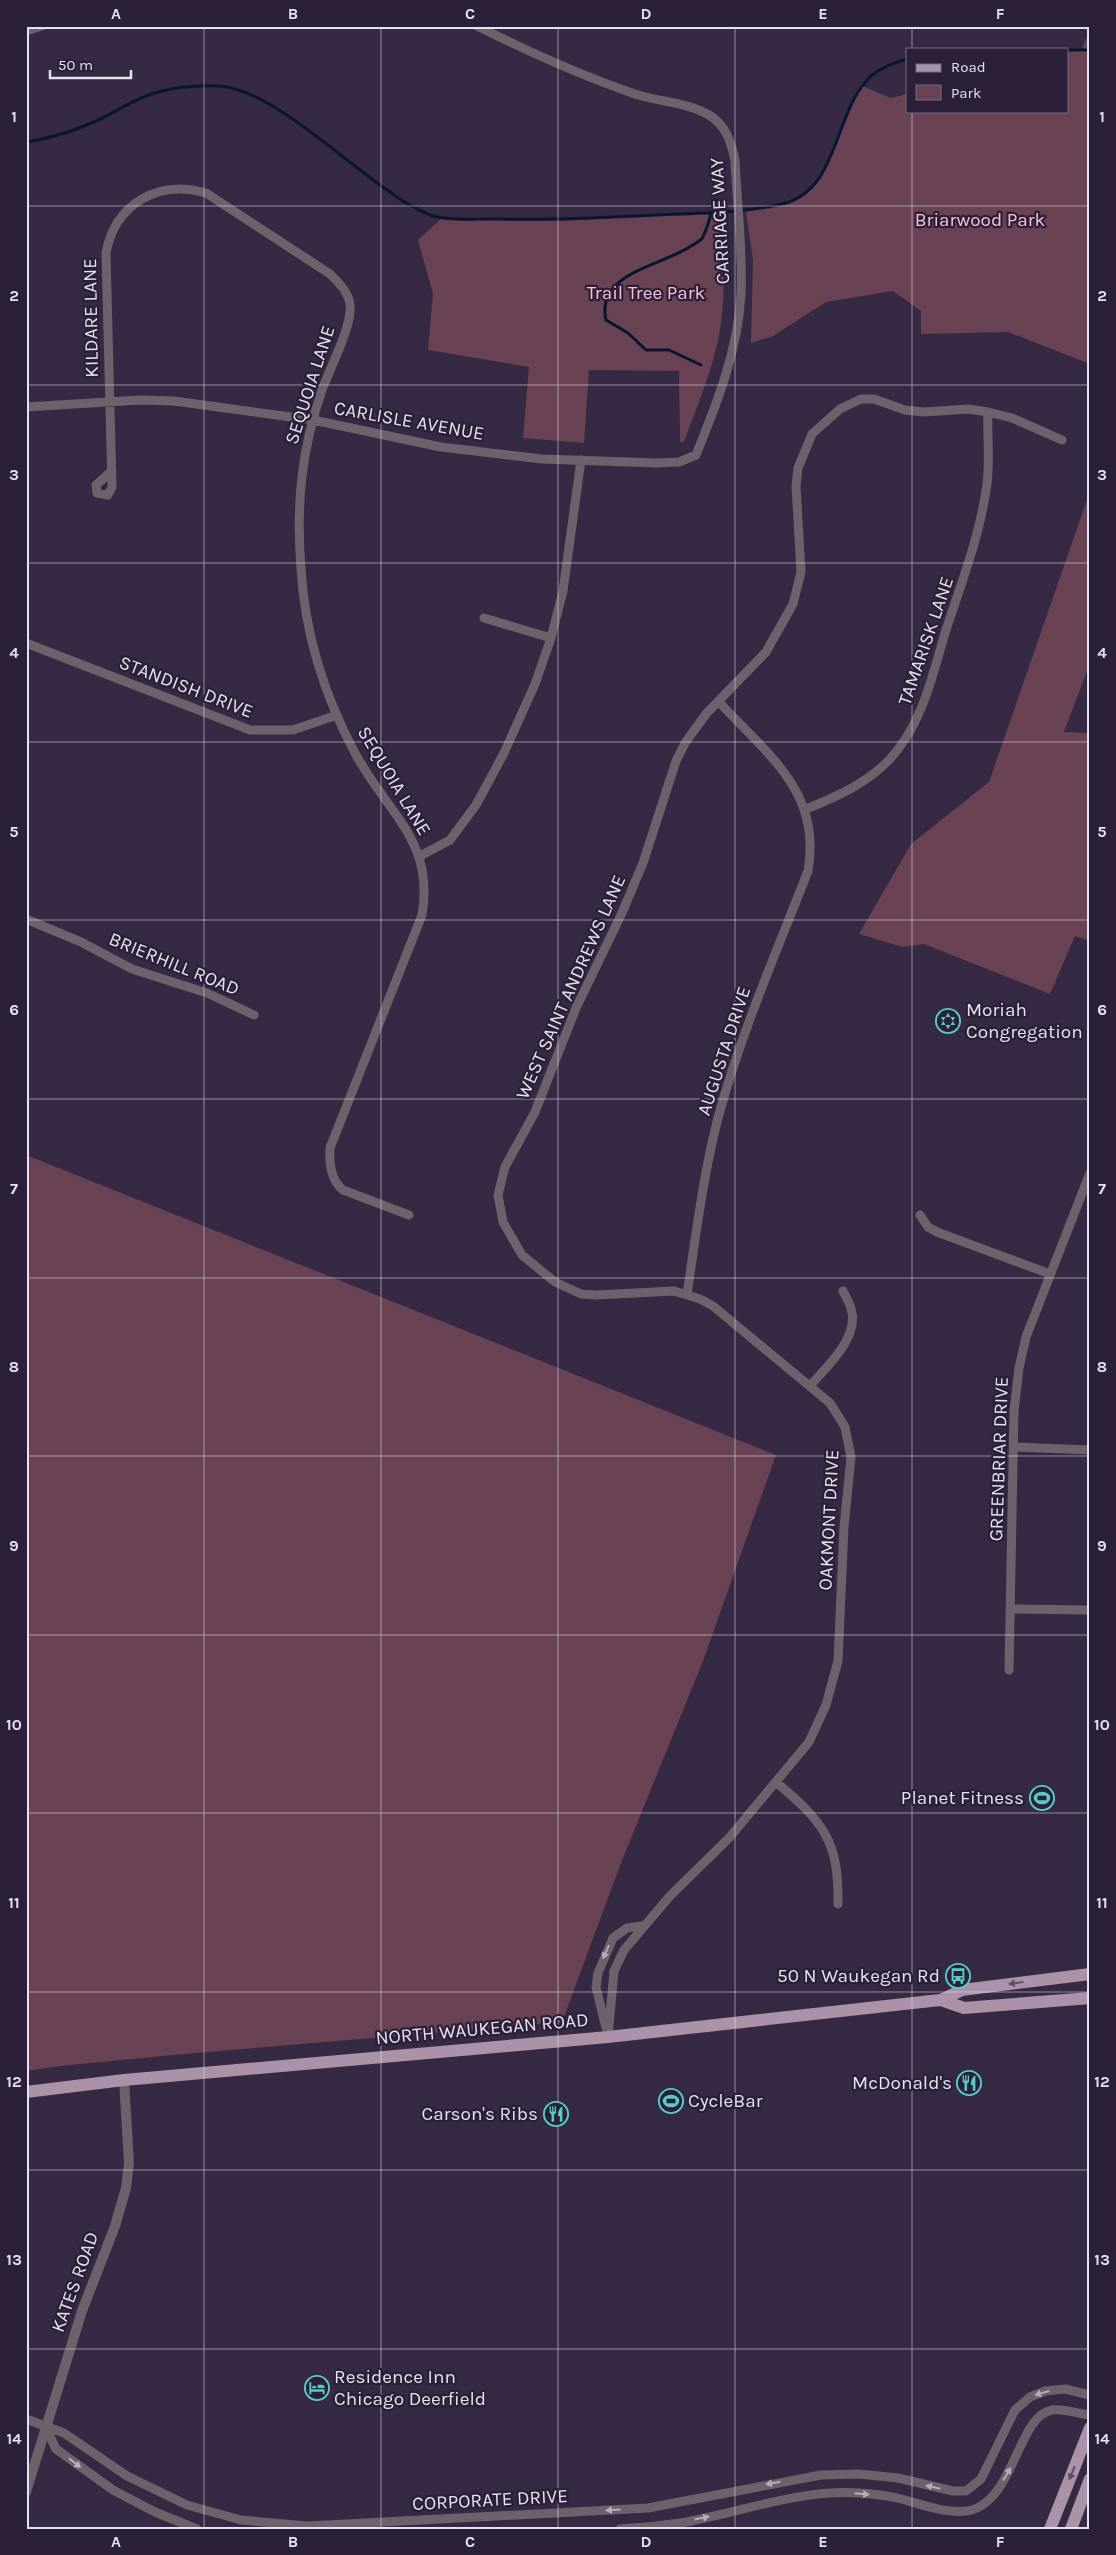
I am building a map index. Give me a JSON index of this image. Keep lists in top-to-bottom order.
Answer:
{
  "streets": {
    "main road": ["NORTH WAUKEGAN ROAD"],
    "street": [
      "CARRIAGE WAY",
      "KILDARE LANE",
      "SEQUOIA LANE",
      "CARLISLE AVENUE",
      "TAMARISK LANE",
      "STANDISH DRIVE",
      "BRIERHILL ROAD",
      "WEST SAINT ANDREWS LANE",
      "AUGUSTA DRIVE",
      "GREENBRIAR DRIVE",
      "OAKMONT DRIVE",
      "KATES ROAD",
      "CORPORATE DRIVE"
    ]
  },
  "crossings": [
    ["CARRIAGE WAY", "CARLISLE AVENUE"],
    ["KILDARE LANE", "SEQUOIA LANE"],
    ["KILDARE LANE", "CARLISLE AVENUE"],
    ["SEQUOIA LANE", "CARLISLE AVENUE"],
    ["SEQUOIA LANE", "STANDISH DRIVE"],
    ["TAMARISK LANE", "WEST SAINT ANDREWS LANE"],
    ["TAMARISK LANE", "AUGUSTA DRIVE"],
    ["WEST SAINT ANDREWS LANE", "OAKMONT DRIVE"],
    ["AUGUSTA DRIVE", "OAKMONT DRIVE"],
    ["OAKMONT DRIVE", "NORTH WAUKEGAN ROAD"],
    ["NORTH WAUKEGAN ROAD", "KATES ROAD"],
    ["KATES ROAD", "CORPORATE DRIVE"]
  ],
  "one_way": ["CORPORATE DRIVE"],
  "parks": ["Briarwood Park", "Trail Tree Park"],
  "places": {
    "synagogue": ["Moriah Congregation"],
    "sports": ["Planet Fitness", "CycleBar"],
    "bus stop": ["50 N Waukegan Rd"],
    "restaurant": ["McDonald's", "Carson's Ribs"],
    "hotel": ["Residence Inn Chicago Deerfield"]
  },
  "legend": ["Road", "Park"],
  "scale_bar": "50 m",
  "grid": {
    "columns": [
      "A",
      "B",
      "C",
      "D",
      "E",
      "F"
    ],
    "rows": [
      "1",
      "2",
      "3",
      "4",
      "5",
      "6",
      "7",
      "8",
      "9",
      "10",
      "11",
      "12",
      "13",
      "14"
    ]
  }
}
